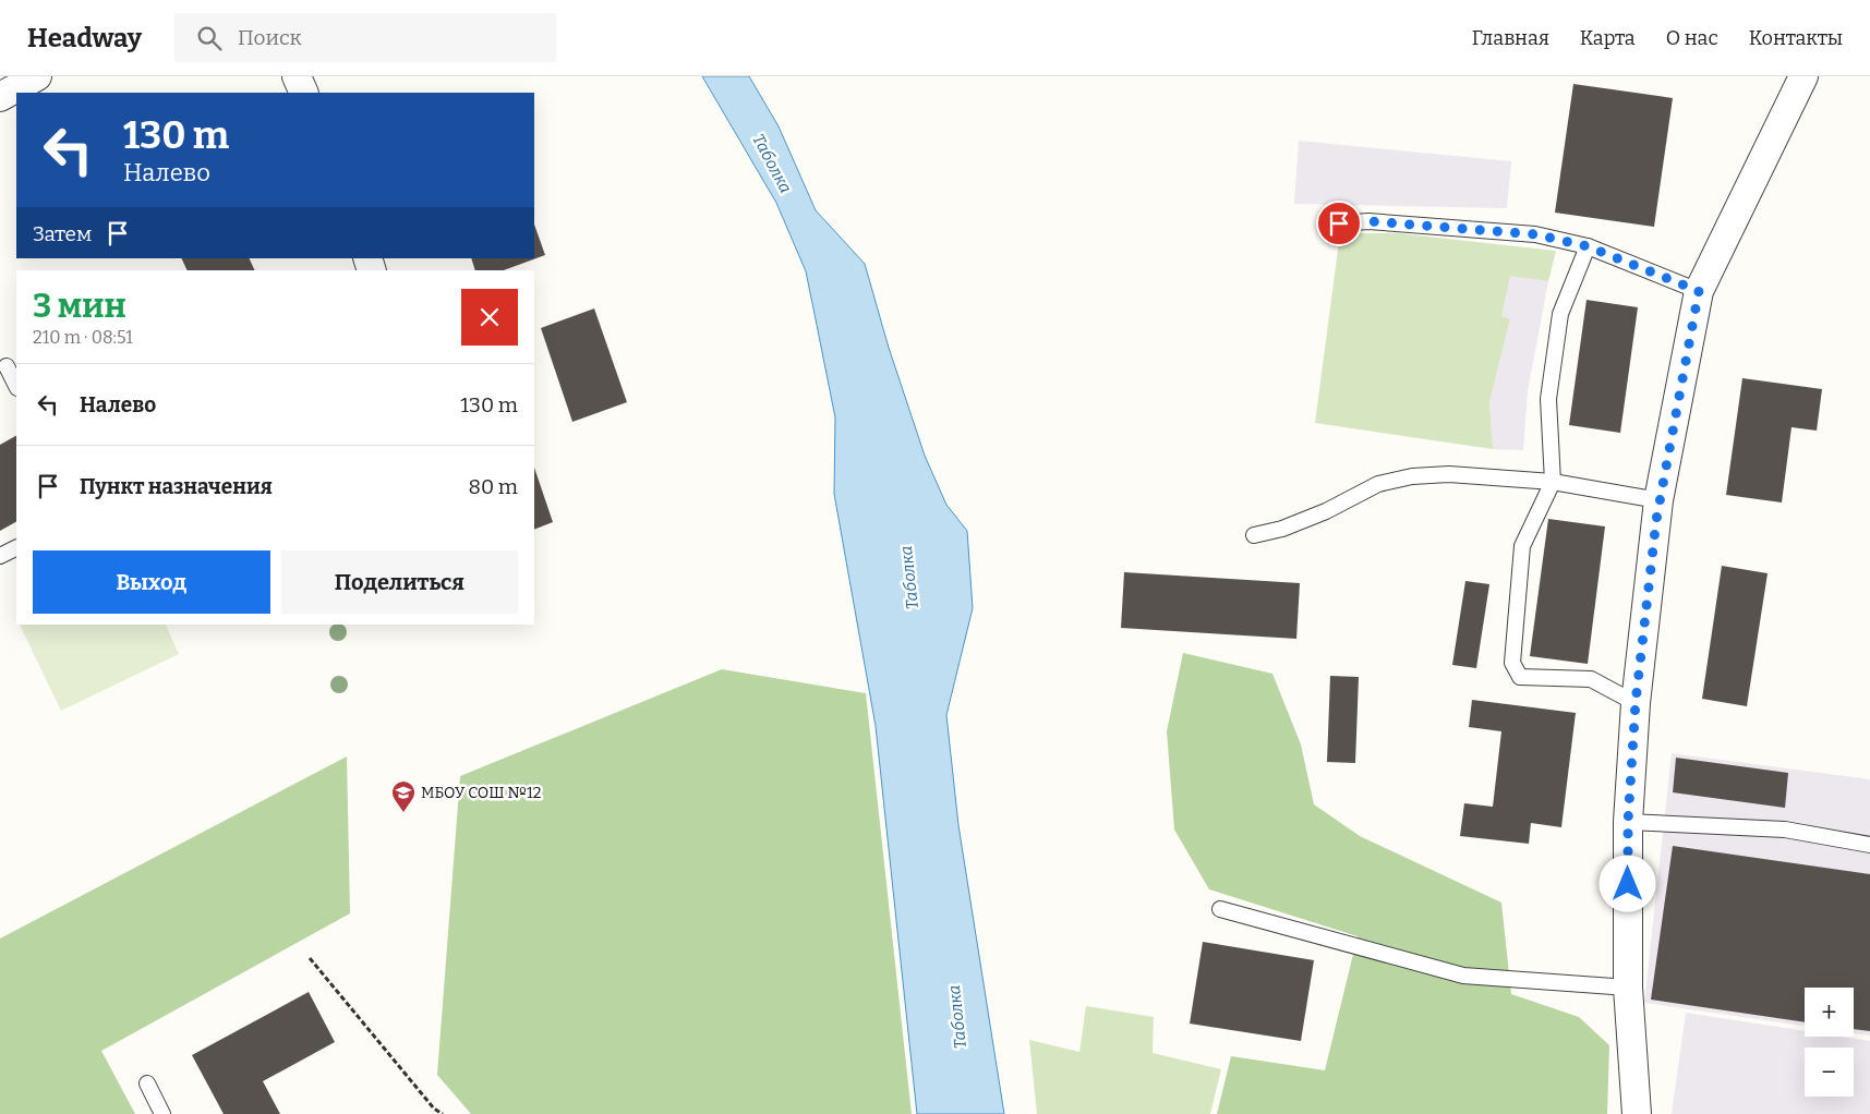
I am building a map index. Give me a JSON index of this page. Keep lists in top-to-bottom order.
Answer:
{
  "water": ["Таболка"],
  "places": {
    "school or university": ["МБОУ СОШ №12"]
  },
  "page": {
    "header": "Headway",
    "search": "Поиск",
    "nav": [
      "Главная",
      "Карта",
      "О нас",
      "Контакты"
    ],
    "turn": ["130 m", "Налево"],
    "then": "Затем",
    "heading": ["3 мин", "210 m · 08:51"],
    "list": [
      {
        "name": "Налево",
        "value": "130 m"
      },
      {
        "name": "Пункт назначения",
        "value": "80 m"
      }
    ],
    "buttons": ["Выход", "Поделиться"],
    "map_buttons": ["+", "−"]
  }
}
